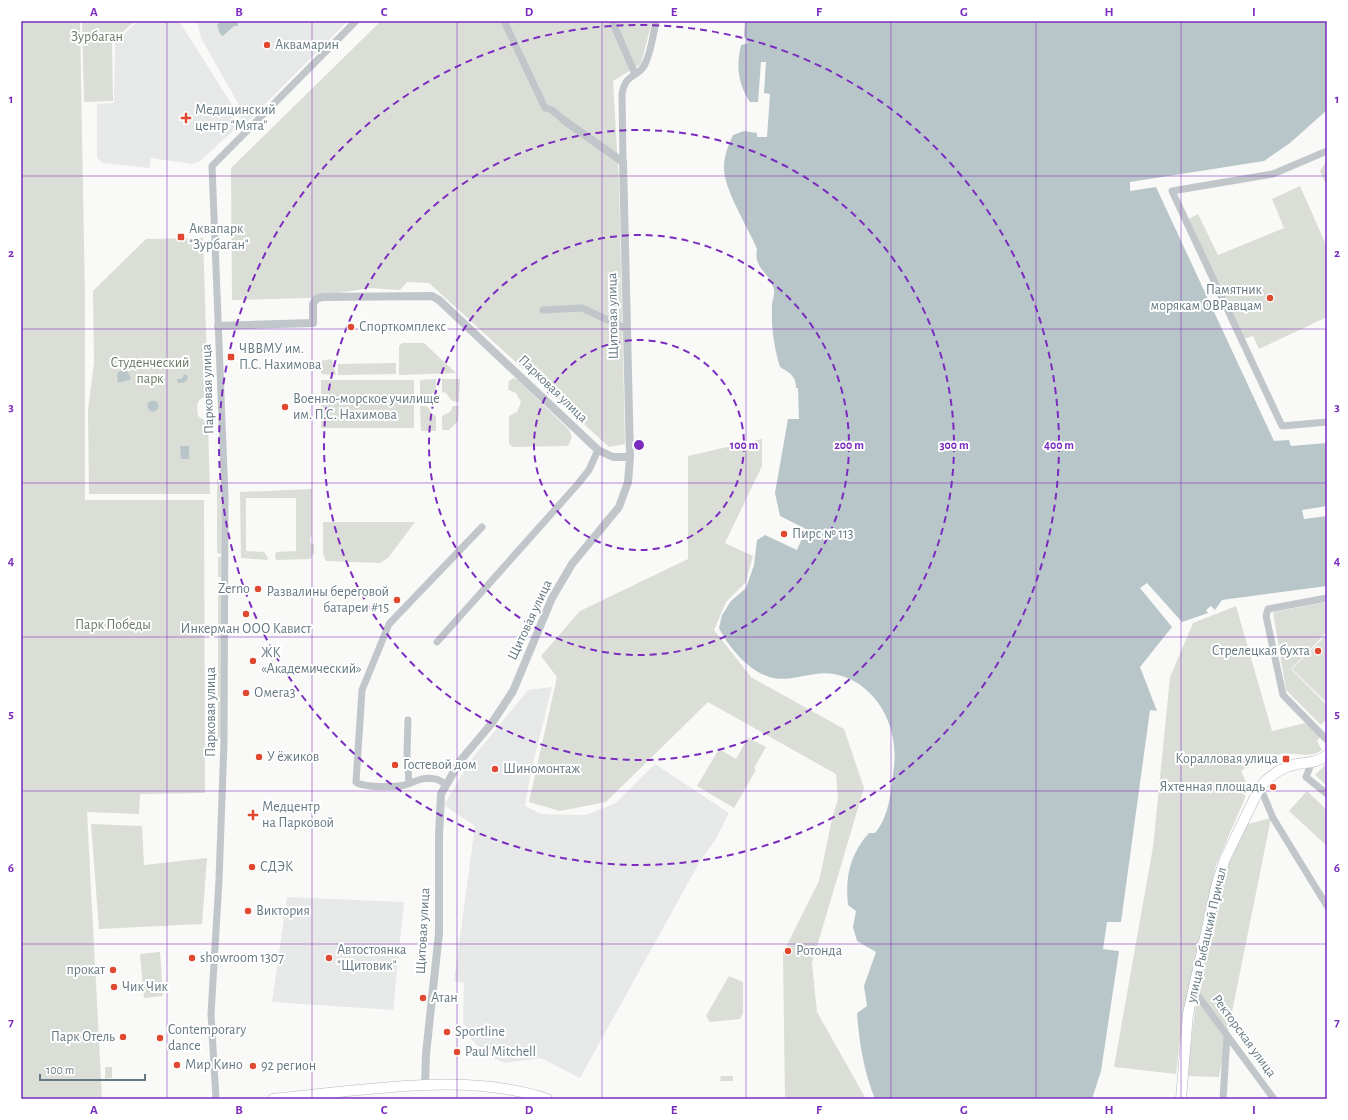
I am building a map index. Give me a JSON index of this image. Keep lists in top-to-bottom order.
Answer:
{
  "streets": {
    "main road": ["улица Рыбацкий Причал"],
    "street": ["Щитовая улица", "Парковая улица", "Ректорская улица"]
  },
  "crossings": [
    ["Щитовая улица", "Парковая улица"],
    ["улица Рыбацкий Причал", "Ректорская улица"]
  ],
  "parks": ["Зурбаган", "Студенческий парк", "Парк Победы"],
  "places": {
    "other": [
      "Аквамарин",
      "Памятник морякам ОВРавцам",
      "Спорткомплекс",
      "Военно-морское училище им. П.С. Нахимова",
      "Пирс № 113",
      "Zerno",
      "Развалины береговой батареи #15",
      "Инкерман ООО Кавист",
      "Стрелецкая бухта",
      "ЖК «Академический»",
      "Омега3",
      "У ёжиков",
      "Гостевой дом",
      "Шиномонтаж",
      "Яхтенная площадь",
      "СДЭК",
      "Виктория",
      "Ротонда",
      "showroom 1307",
      "Автостоянка \"Щитовик\"",
      "прокат",
      "Чик Чик",
      "Атан",
      "Sportline",
      "Парк Отель",
      "Contemporary dance",
      "Paul Mitchell",
      "Мир Кино",
      "92 регион"
    ],
    "health": ["Медицинский центр \"Мята\"", "Медцентр на Парковой"],
    "transit": ["Аквапарк \"Зурбаган\"", "ЧВВМУ им. П.С. Нахимова", "Коралловая улица"]
  },
  "scale_bar": "100 m",
  "grid": {
    "columns": [
      "A",
      "B",
      "C",
      "D",
      "E",
      "F",
      "G",
      "H",
      "I"
    ],
    "rows": [
      "1",
      "2",
      "3",
      "4",
      "5",
      "6",
      "7"
    ]
  },
  "rings": [
    "100 m",
    "200 m",
    "300 m",
    "400 m"
  ]
}
